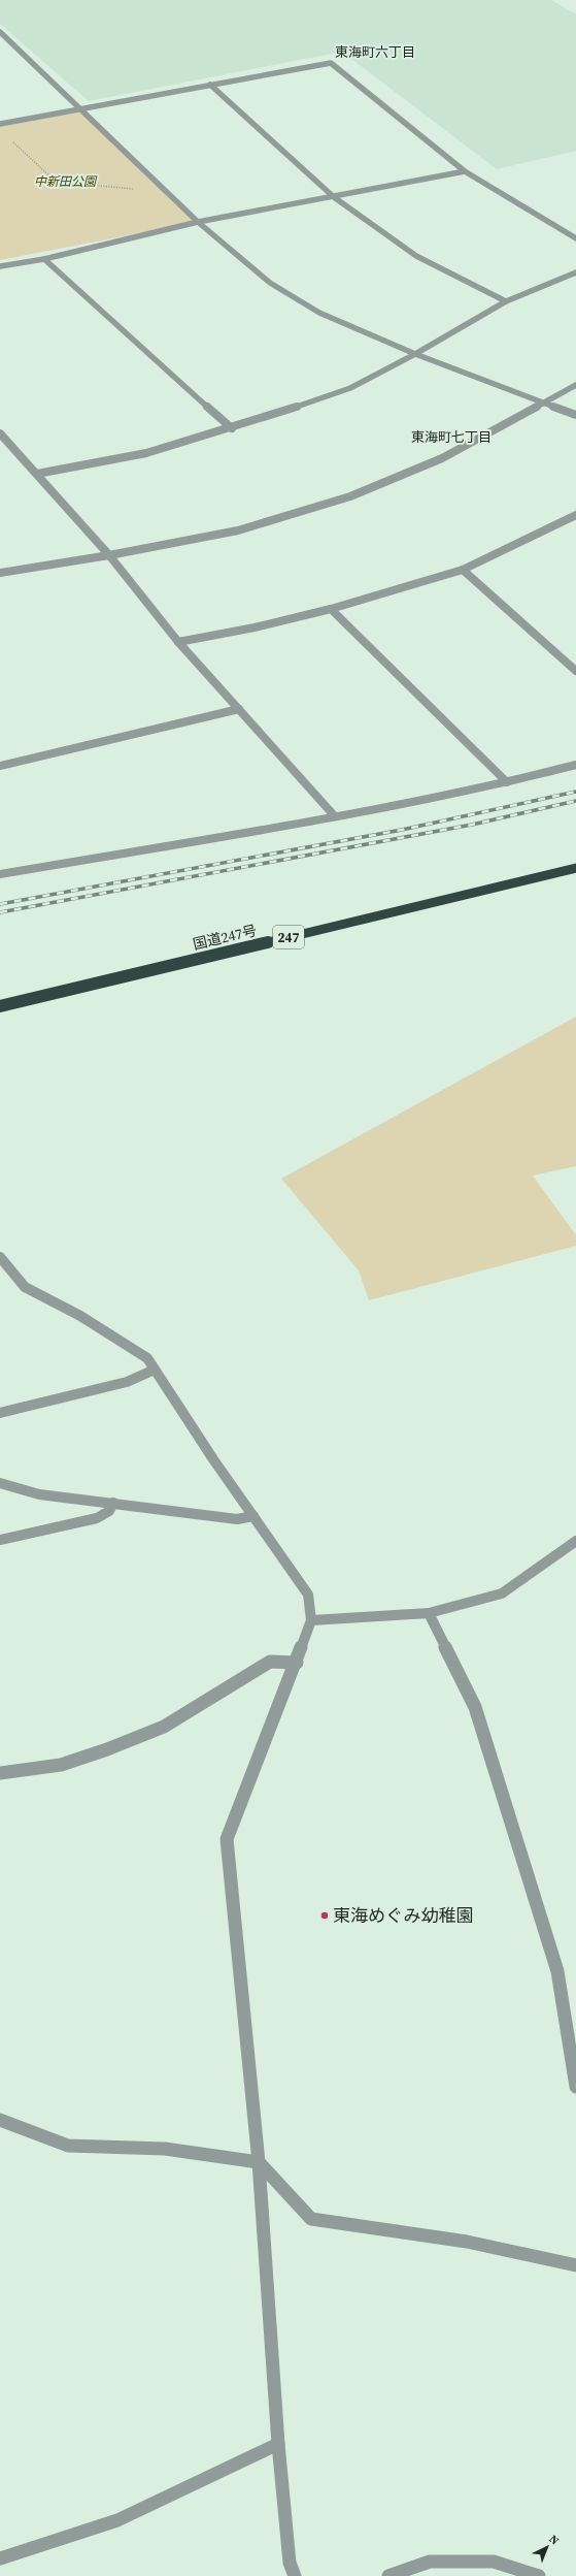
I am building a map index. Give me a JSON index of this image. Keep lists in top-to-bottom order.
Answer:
{
  "streets": {
    "highway": ["国道247号", "247"]
  },
  "districts": ["東海町六丁目", "東海町七丁目"],
  "parks": ["中新田公園"],
  "places": ["東海めぐみ幼稚園"],
  "north": "top right"
}
